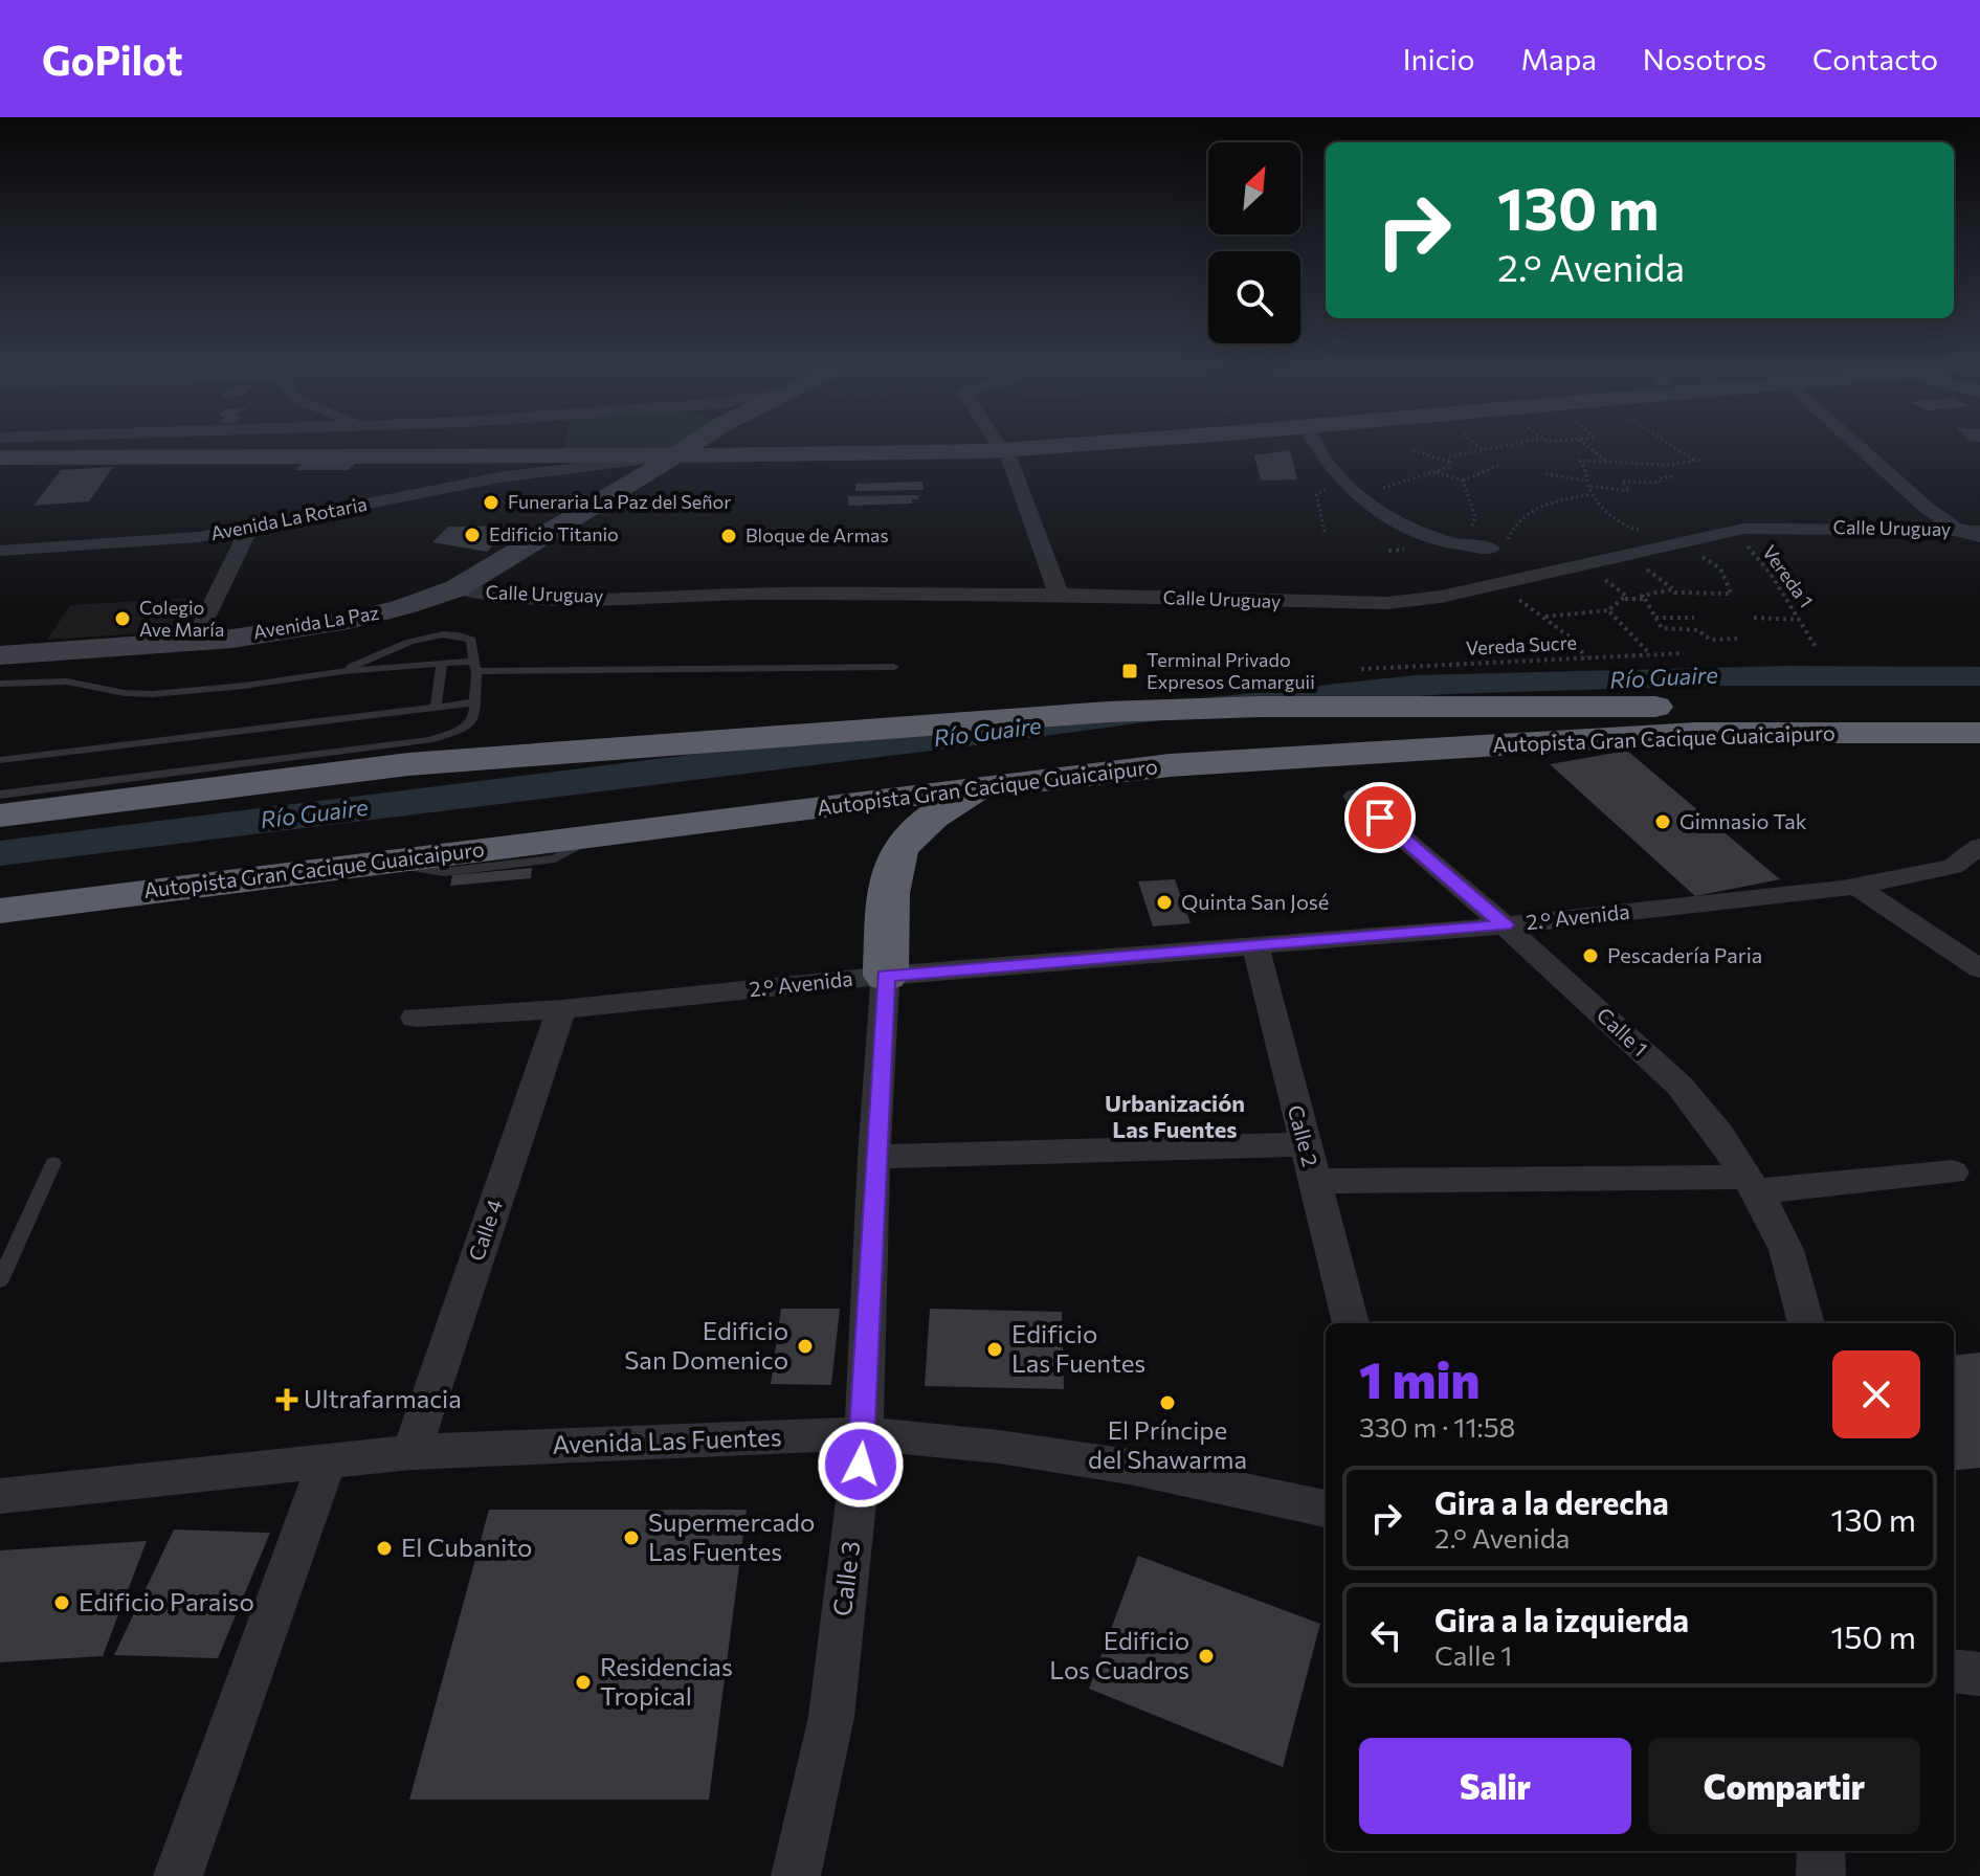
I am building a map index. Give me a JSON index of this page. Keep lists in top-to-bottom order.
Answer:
{
  "streets": {
    "highway": ["Autopista Gran Cacique Guaicaipuro"],
    "main road": ["Avenida La Paz"],
    "street": [
      "Avenida La Rotaria",
      "Calle Uruguay",
      "2.° Avenida",
      "Calle 1",
      "Calle 2",
      "Calle 4",
      "Avenida Las Fuentes",
      "Calle 3"
    ],
    "path": ["Vereda 1", "Vereda Sucre"]
  },
  "crossings": [
    ["Avenida La Rotaria", "Avenida La Paz"],
    ["Calle Uruguay", "Vereda 1"],
    ["Calle Uruguay", "Avenida La Paz"],
    ["2.° Avenida", "Calle 1"],
    ["2.° Avenida", "Calle 2"],
    ["2.° Avenida", "Calle 4"],
    ["2.° Avenida", "Calle 3"],
    ["Calle 4", "Avenida Las Fuentes"],
    ["Avenida Las Fuentes", "Calle 3"]
  ],
  "districts": ["Urbanización Las Fuentes"],
  "water": ["Río Guaire"],
  "places": {
    "other": [
      "Funeraria La Paz del Señor",
      "Edificio Titanio",
      "Bloque de Armas",
      "Colegio Ave María",
      "Gimnasio Tak",
      "Quinta San José",
      "Pescadería Paria",
      "Edificio San Domenico",
      "Edificio Las Fuentes",
      "El Príncipe del Shawarma",
      "Supermercado Las Fuentes",
      "El Cubanito",
      "Edificio Paraiso",
      "Edificio Los Cuadros",
      "Residencias Tropical"
    ],
    "transit": ["Terminal Privado Expresos Camarguii"],
    "health": ["Ultrafarmacia"]
  },
  "north": "top right",
  "page": {
    "header": "GoPilot",
    "nav": [
      "Inicio",
      "Mapa",
      "Nosotros",
      "Contacto"
    ],
    "turn": ["130 m", "2.° Avenida"],
    "heading": ["1 min", "330 m · 11:58"],
    "list": [
      {
        "name": "Gira a la derecha",
        "note": "2.° Avenida",
        "value": "130 m"
      },
      {
        "name": "Gira a la izquierda",
        "note": "Calle 1",
        "value": "150 m"
      }
    ],
    "buttons": ["Salir", "Compartir"]
  }
}
